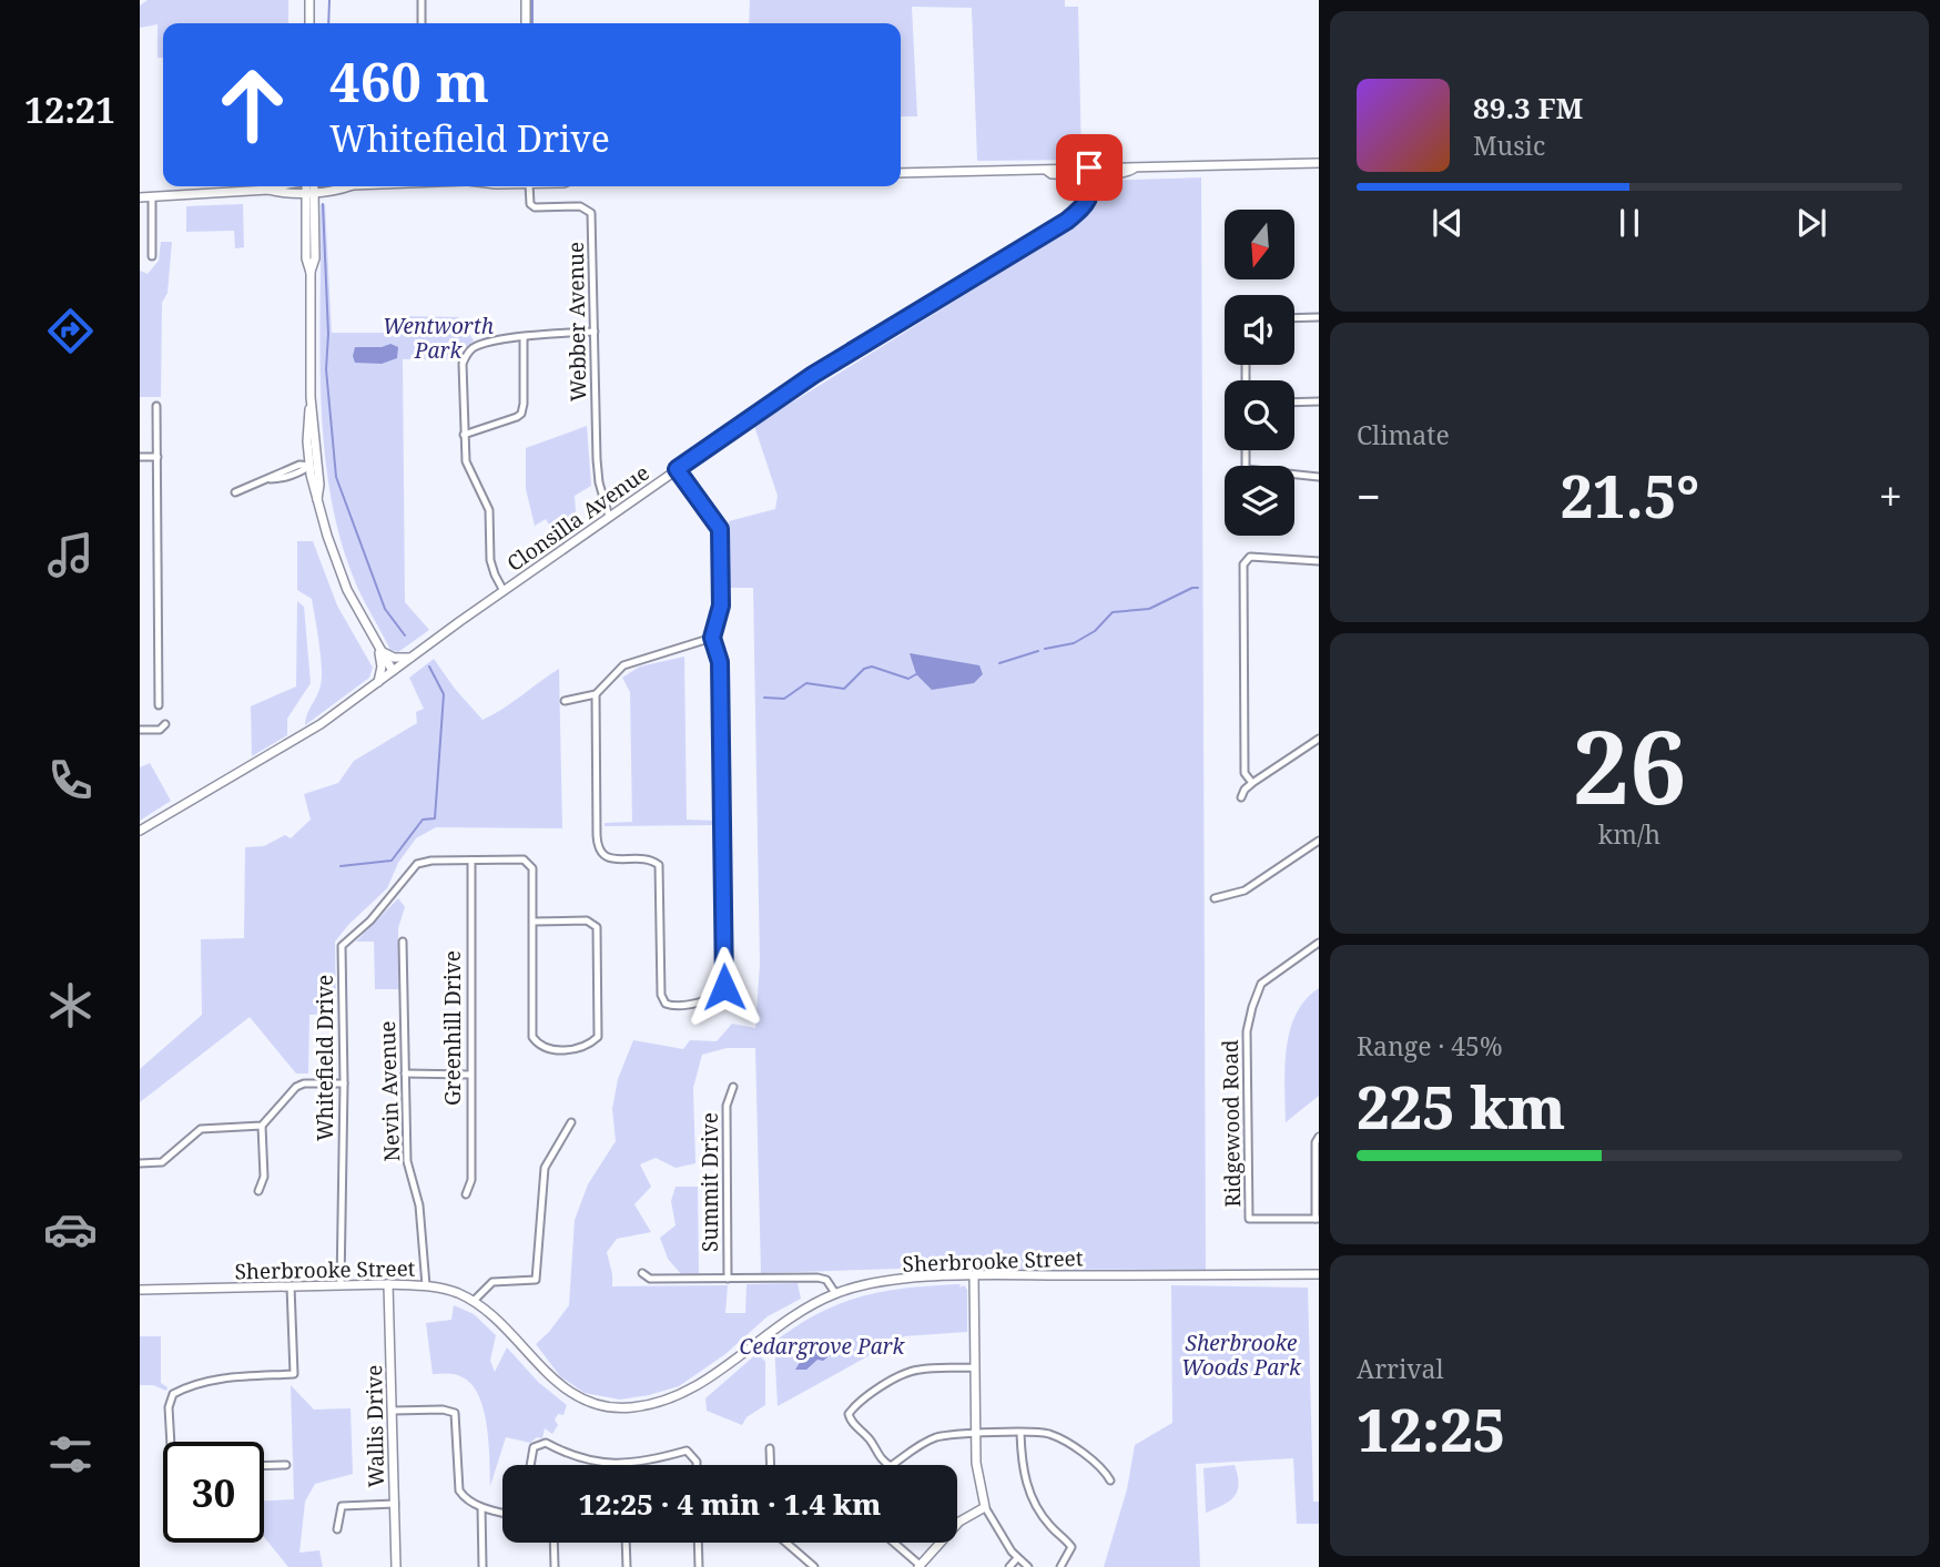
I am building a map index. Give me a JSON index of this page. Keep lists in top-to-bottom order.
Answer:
{
  "streets": {
    "main road": ["Clonsilla Avenue", "Sherbrooke Street", "Wallis Drive"],
    "street": [
      "Webber Avenue",
      "Greenhill Drive",
      "Whitefield Drive",
      "Nevin Avenue",
      "Ridgewood Road",
      "Summit Drive"
    ]
  },
  "crossings": [
    ["Webber Avenue", "Clonsilla Avenue"],
    ["Greenhill Drive", "Whitefield Drive"],
    ["Whitefield Drive", "Sherbrooke Street"],
    ["Nevin Avenue", "Sherbrooke Street"],
    ["Sherbrooke Street", "Wallis Drive"]
  ],
  "parks": ["Wentworth Park", "Sherbrooke Woods Park", "Cedargrove Park"],
  "north": "bottom",
  "page": {
    "tabs": "12:21",
    "turn": ["460 m", "Whitefield Drive"],
    "song": ["89.3 FM", "Music"],
    "tile": [
      "Climate",
      ["26", "km/h"],
      ["Range · 45%", "225 km"],
      ["Arrival", "12:25"]
    ],
    "heat": ["−", "21.5°", "+"],
    "limit": "30",
    "trip": "12:25 · 4 min · 1.4 km"
  }
}
